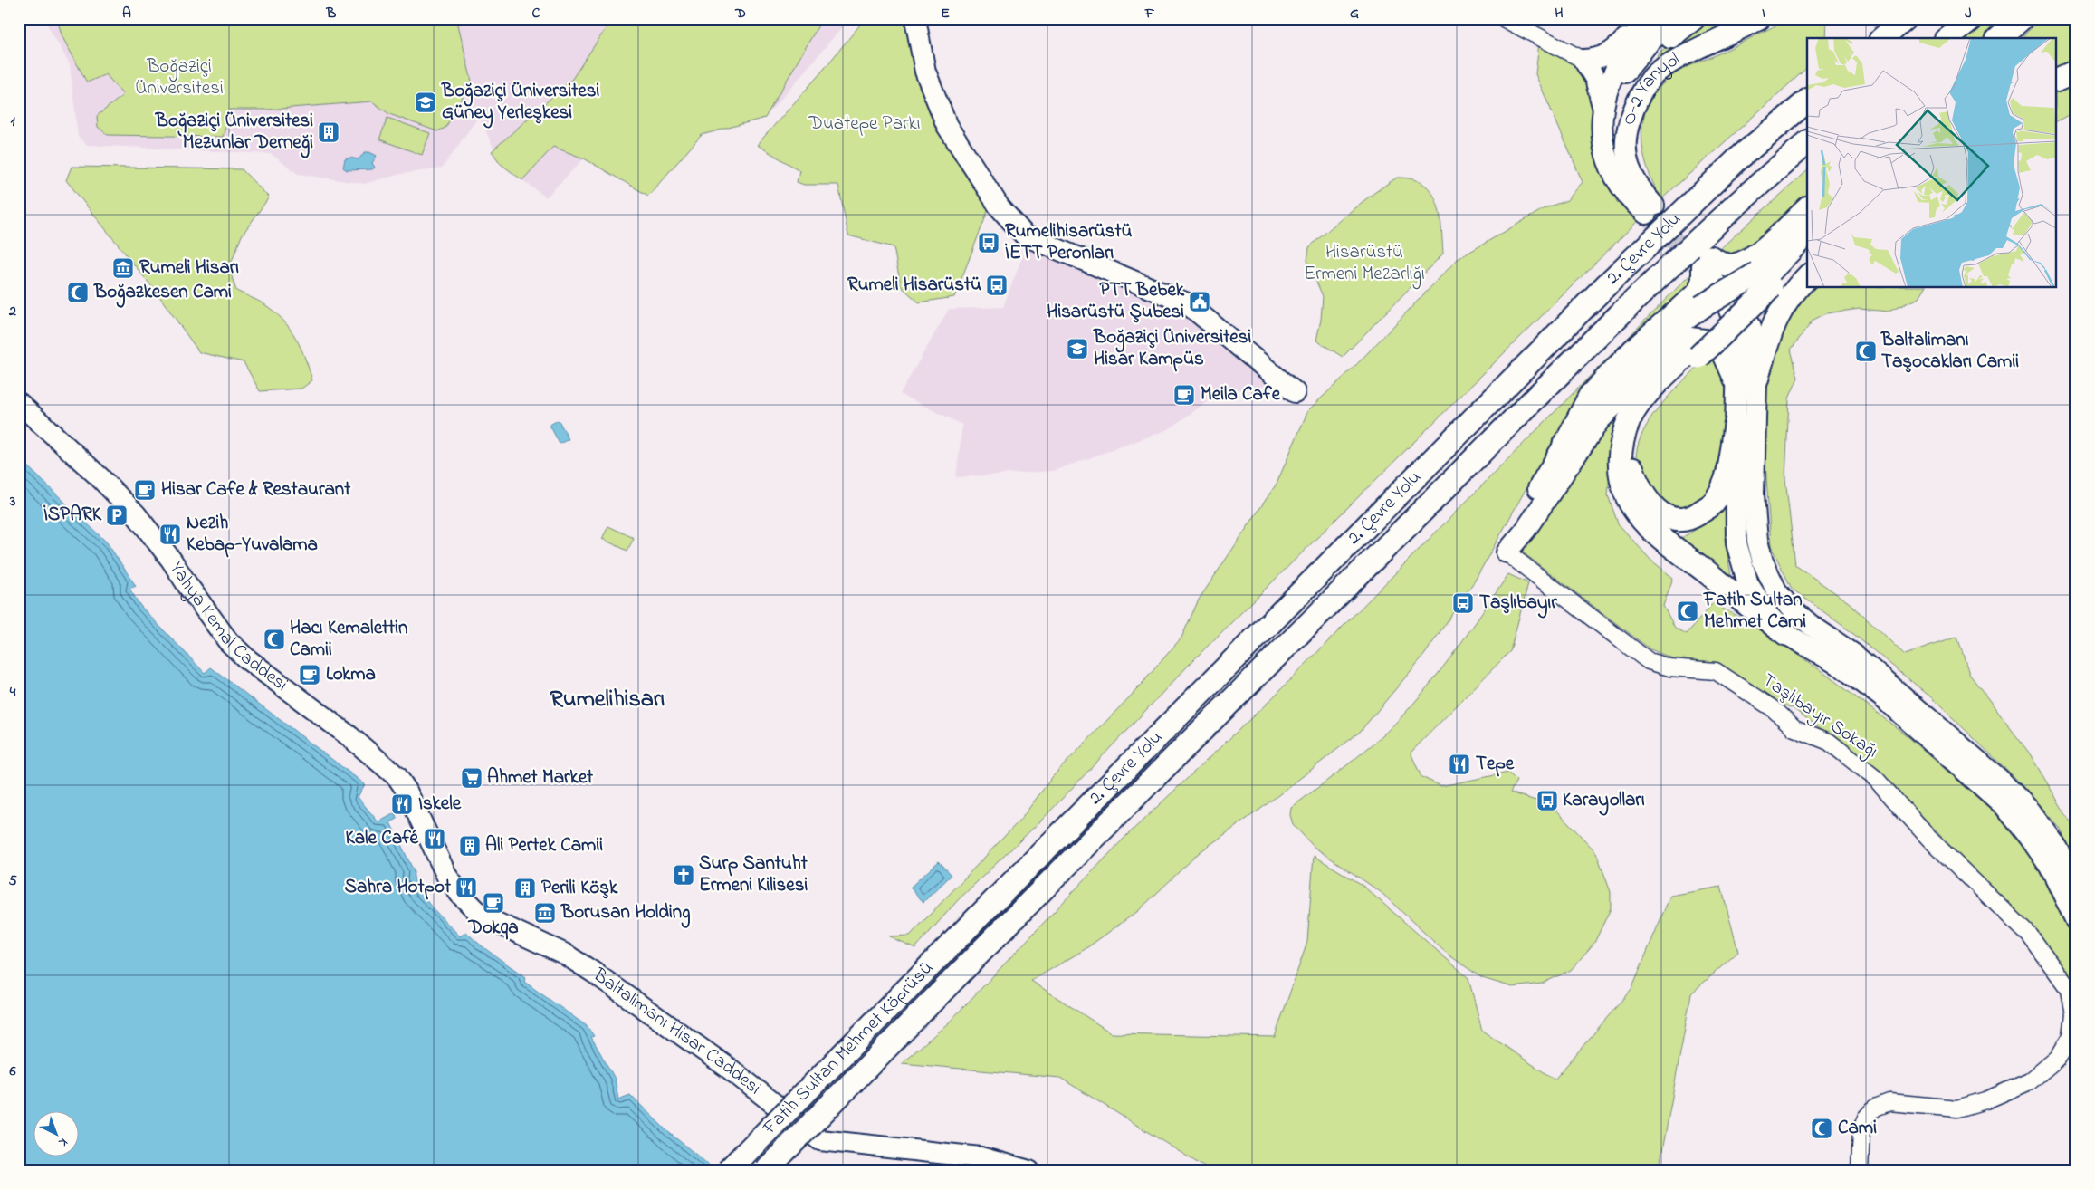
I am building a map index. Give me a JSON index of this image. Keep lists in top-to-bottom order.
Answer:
{
  "streets": {
    "highway": ["2. Çevre Yolu", "Fatih Sultan Mehmet Köprüsü"],
    "main road": ["O-2 Yanyol", "Yahya Kemal Caddesi", "Baltalimanı Hisar Caddesi"],
    "street": ["Taşlıbayır Sokağı"]
  },
  "crossings": [
    ["2. Çevre Yolu", "Fatih Sultan Mehmet Köprüsü"],
    ["Yahya Kemal Caddesi", "Baltalimanı Hisar Caddesi"]
  ],
  "districts": ["Rumelihisarı"],
  "parks": ["Boğaziçi Üniversitesi", "Duatepe Parkı", "Hisarüstü Ermeni Mezarlığı"],
  "places": {
    "school or university": ["Boğaziçi Üniversitesi Güney Yerleşkesi", "Boğaziçi Üniversitesi Hisar Kampüs"],
    "building": ["Boğaziçi Üniversitesi Mezunlar Derneği", "Ali Pertek Camii", "Perili Köşk"],
    "bus stop": [
      "Rumelihisarüstü İETT Peronları",
      "Rumeli Hisarüstü",
      "Taşlıbayır",
      "Karayolları"
    ],
    "museum": ["Rumeli Hisarı", "Borusan Holding"],
    "mosque": [
      "Boğazkesen Cami",
      "Baltalimanı Taşocakları Camii",
      "Fatih Sultan Mehmet Cami",
      "Hacı Kemalettin Camii",
      "Cami"
    ],
    "public building": ["PTT Bebek Hisarüstü Şubesi"],
    "cafe": [
      "Meila Cafe",
      "Hisar Cafe & Restaurant",
      "Lokma",
      "Dokqa"
    ],
    "parking": ["İSPARK"],
    "restaurant": [
      "Nezih Kebap-Yuvalama",
      "Tepe",
      "Iskele",
      "Kale Café",
      "Sahra Hotpot"
    ],
    "supermarket": ["Ahmet Market"],
    "church": ["Surp Santuht Ermeni Kilisesi"]
  },
  "north": "bottom right",
  "grid": {
    "columns": [
      "A",
      "B",
      "C",
      "D",
      "E",
      "F",
      "G",
      "H",
      "I",
      "J"
    ],
    "rows": [
      "1",
      "2",
      "3",
      "4",
      "5",
      "6"
    ]
  }
}
